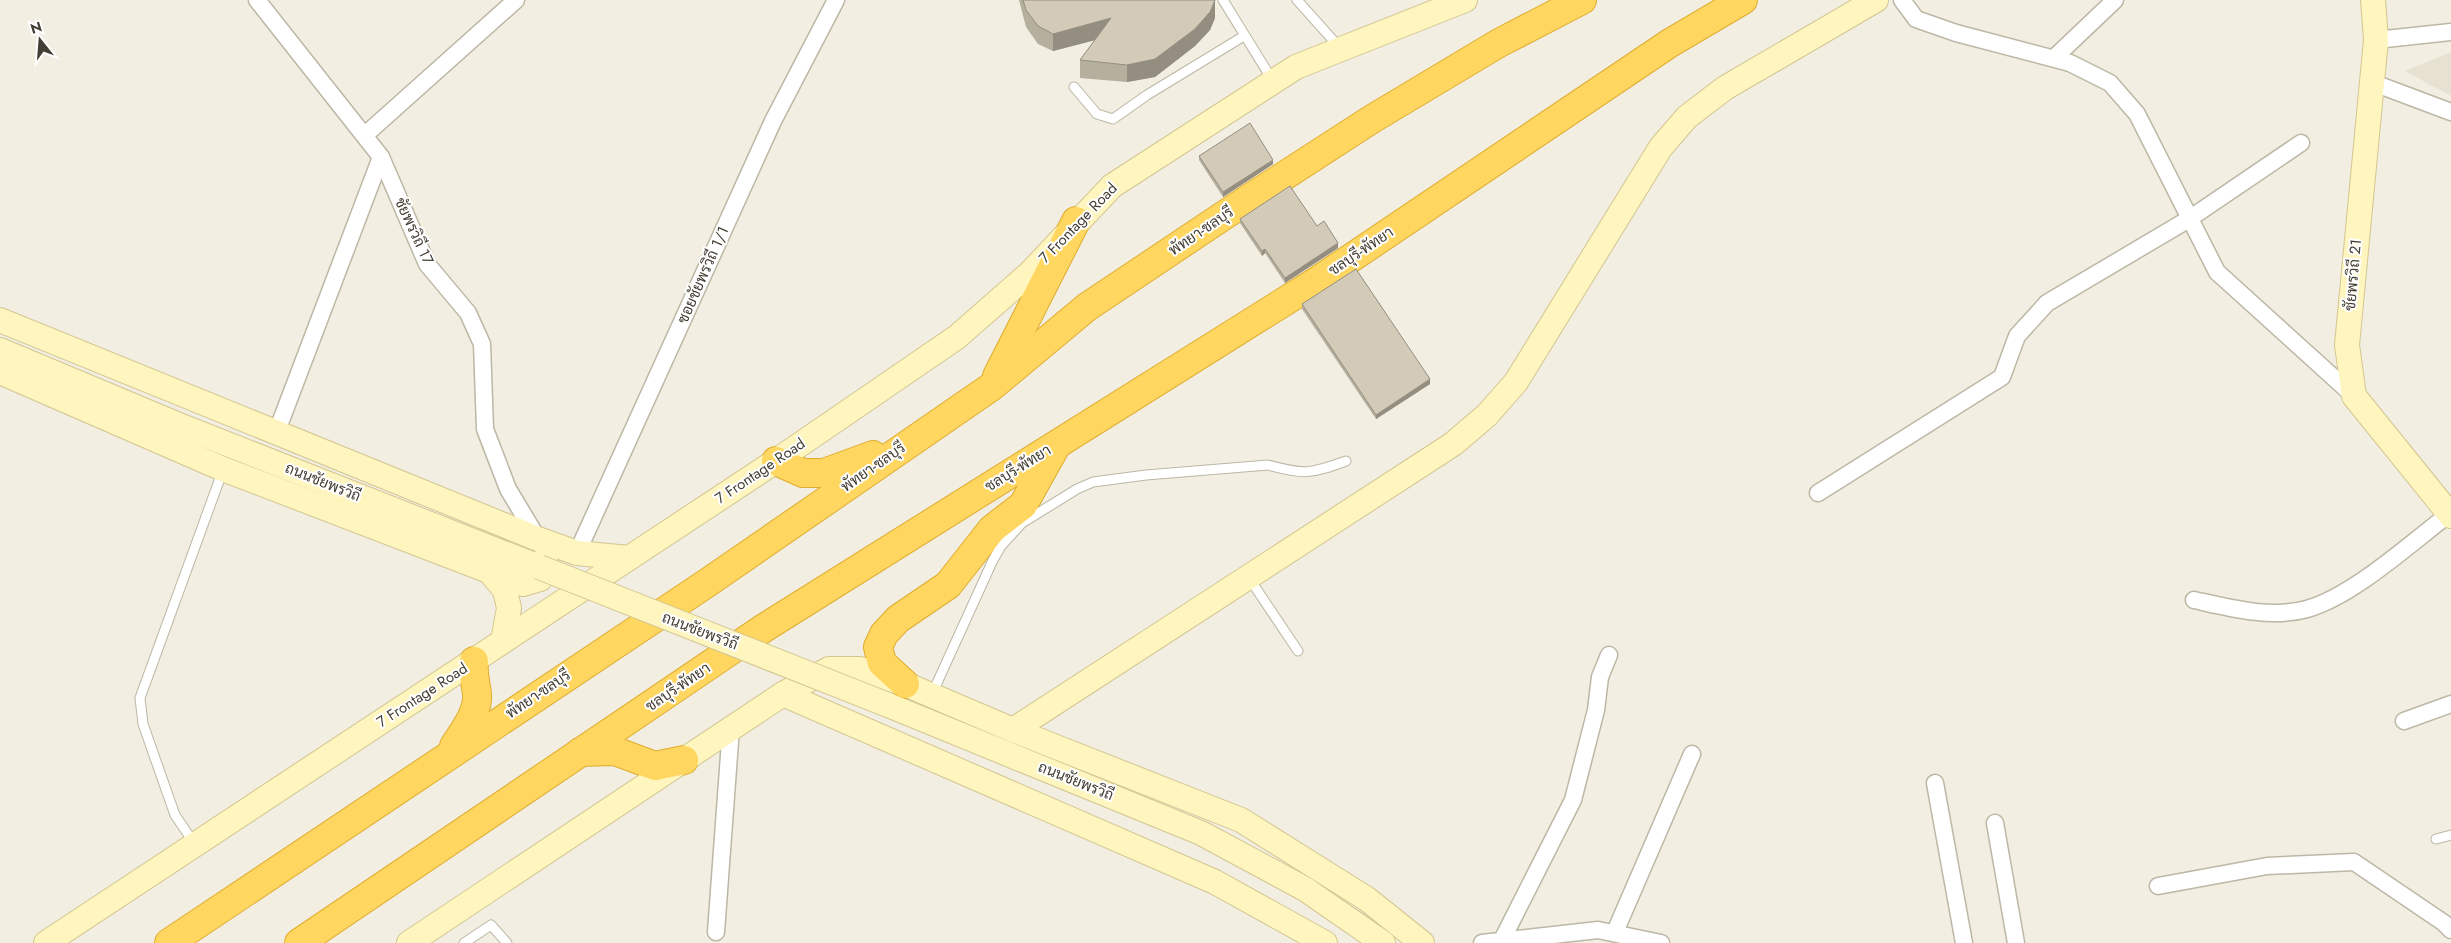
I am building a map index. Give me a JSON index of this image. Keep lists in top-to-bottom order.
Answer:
{
  "streets": {
    "highway": ["พัทยา-ชลบุรี", "ชลบุรี-พัทยา"],
    "main road": ["7 Frontage Road", "ชัยพรวิถี 21", "ถนนชัยพรวิถี"],
    "street": ["ชัยพรวิถี 17", "ซอยชัยพรวิถี 1/1"]
  },
  "crossings": [
    ["7 Frontage Road", "ถนนชัยพรวิถี"],
    ["ชัยพรวิถี 17", "ถนนชัยพรวิถี"],
    ["ซอยชัยพรวิถี 1/1", "ถนนชัยพรวิถี"]
  ],
  "north": "top"
}
